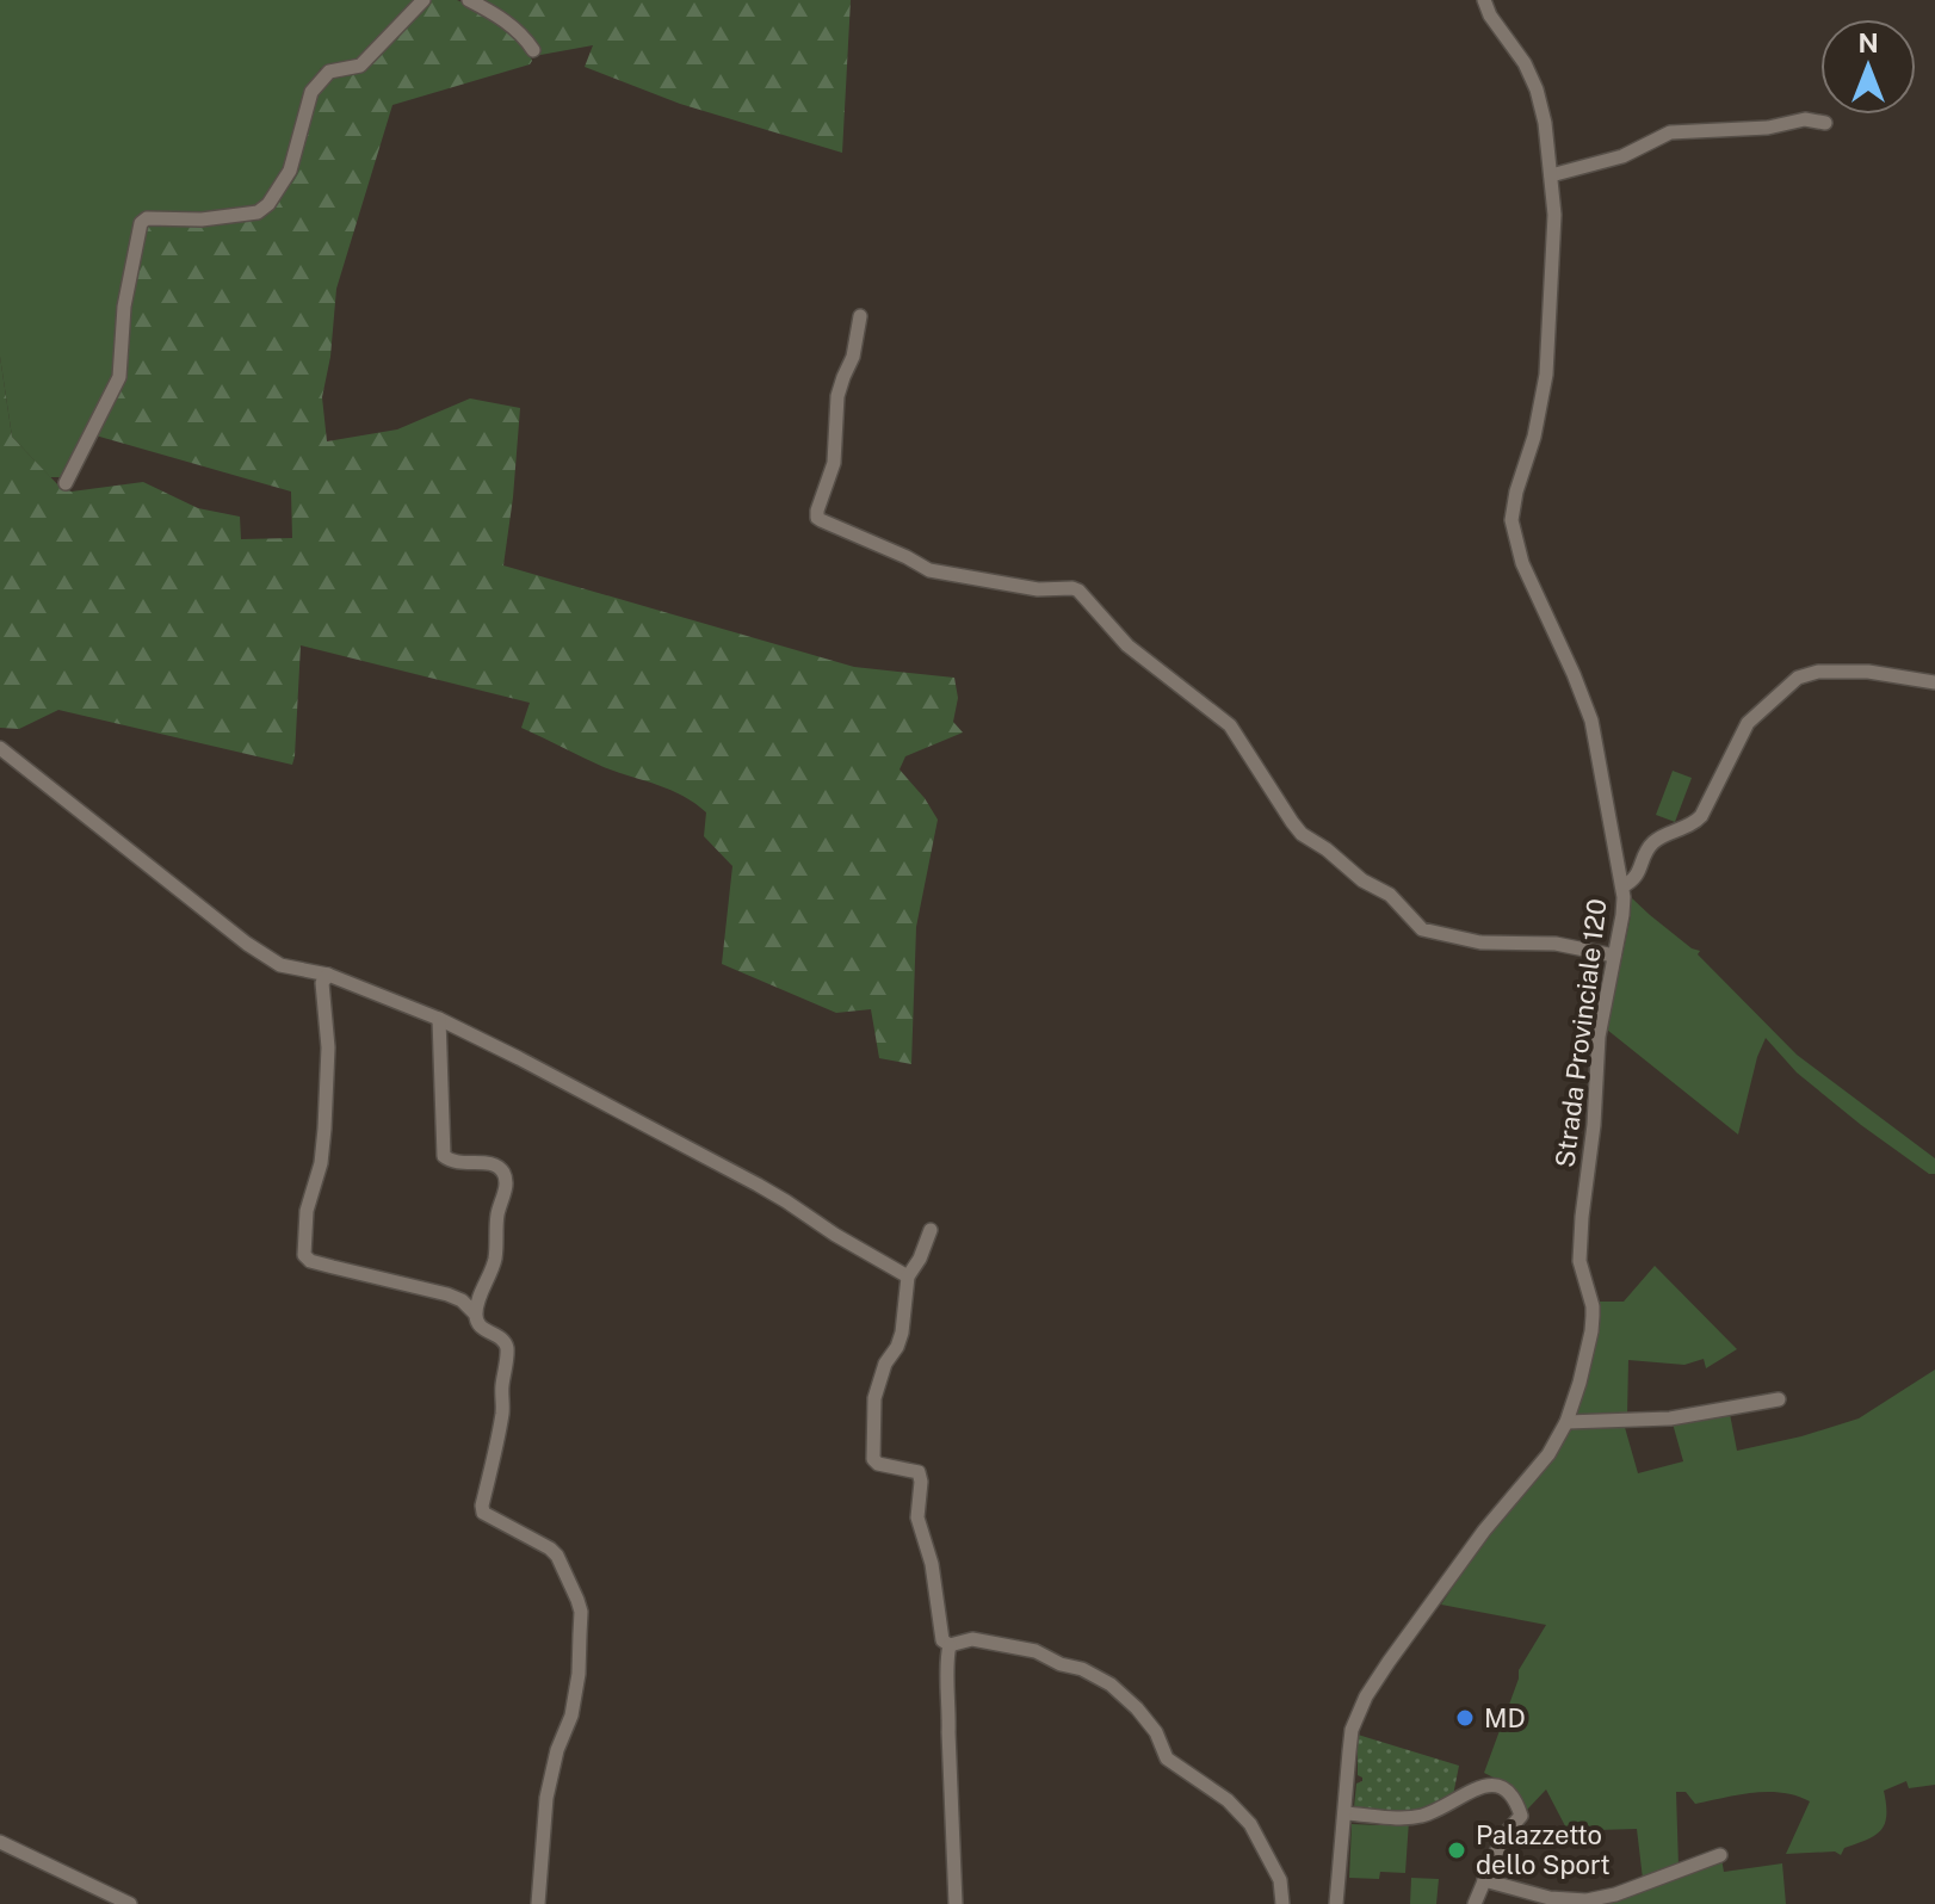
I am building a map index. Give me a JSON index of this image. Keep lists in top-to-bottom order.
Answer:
{
  "streets": {
    "street": ["Strada Provinciale 120"]
  },
  "places": ["MD", "Palazzetto dello Sport"],
  "north": "top"
}
